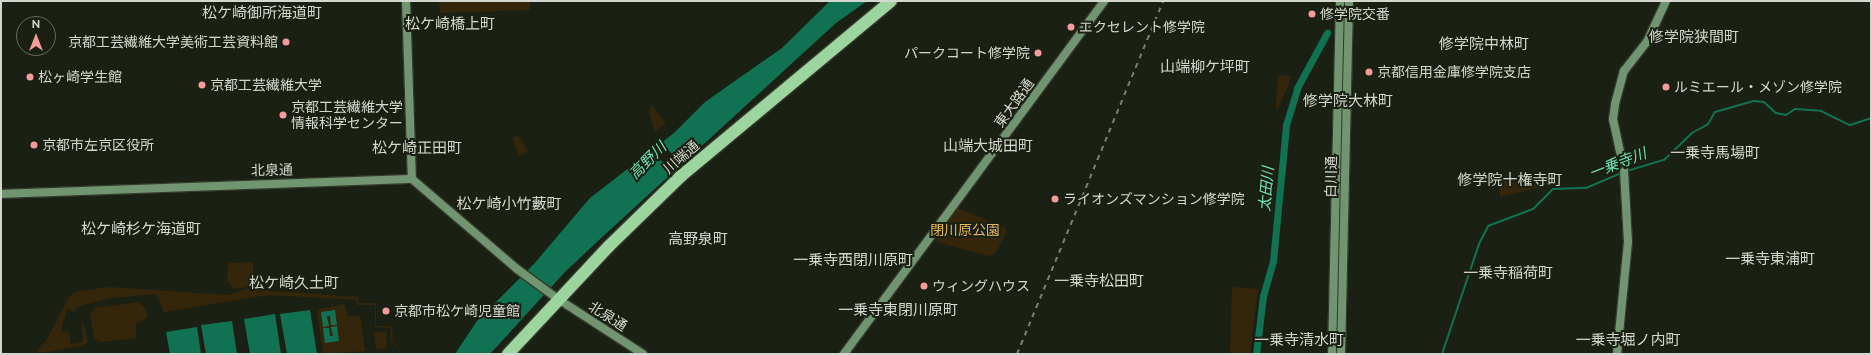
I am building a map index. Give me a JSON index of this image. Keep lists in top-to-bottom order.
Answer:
{
  "streets": {
    "highway": ["川端通"],
    "street": ["東大路通", "北泉通", "白川通"]
  },
  "crossings": [
    ["川端通", "北泉通"]
  ],
  "districts": [
    "松ケ崎御所海道町",
    "松ケ崎橋上町",
    "修学院狭間町",
    "修学院中林町",
    "山端柳ケ坪町",
    "修学院大林町",
    "山端大城田町",
    "松ケ崎正田町",
    "一乗寺馬場町",
    "修学院十権寺町",
    "松ケ崎小竹藪町",
    "松ケ崎杉ケ海道町",
    "高野泉町",
    "一乗寺東浦町",
    "一乗寺西閉川原町",
    "一乗寺稲荷町",
    "一乗寺松田町",
    "松ケ崎久土町",
    "一乗寺東閉川原町",
    "一乗寺清水町",
    "一乗寺堀ノ内町"
  ],
  "water": ["高野川", "一乗寺川", "太田川"],
  "parks": ["閉川原公園"],
  "places": [
    "修学院交番",
    "エクセレント修学院",
    "京都工芸繊維大学美術工芸資料館",
    "パークコート修学院",
    "京都信用金庫修学院支店",
    "松ヶ崎学生館",
    "京都工芸繊維大学",
    "ルミエール・メゾン修学院",
    "京都工芸繊維大学 情報科学センター",
    "京都市左京区役所",
    "ライオンズマンション修学院",
    "ウィングハウス",
    "京都市松ケ崎児童館"
  ],
  "north": "top"
}
